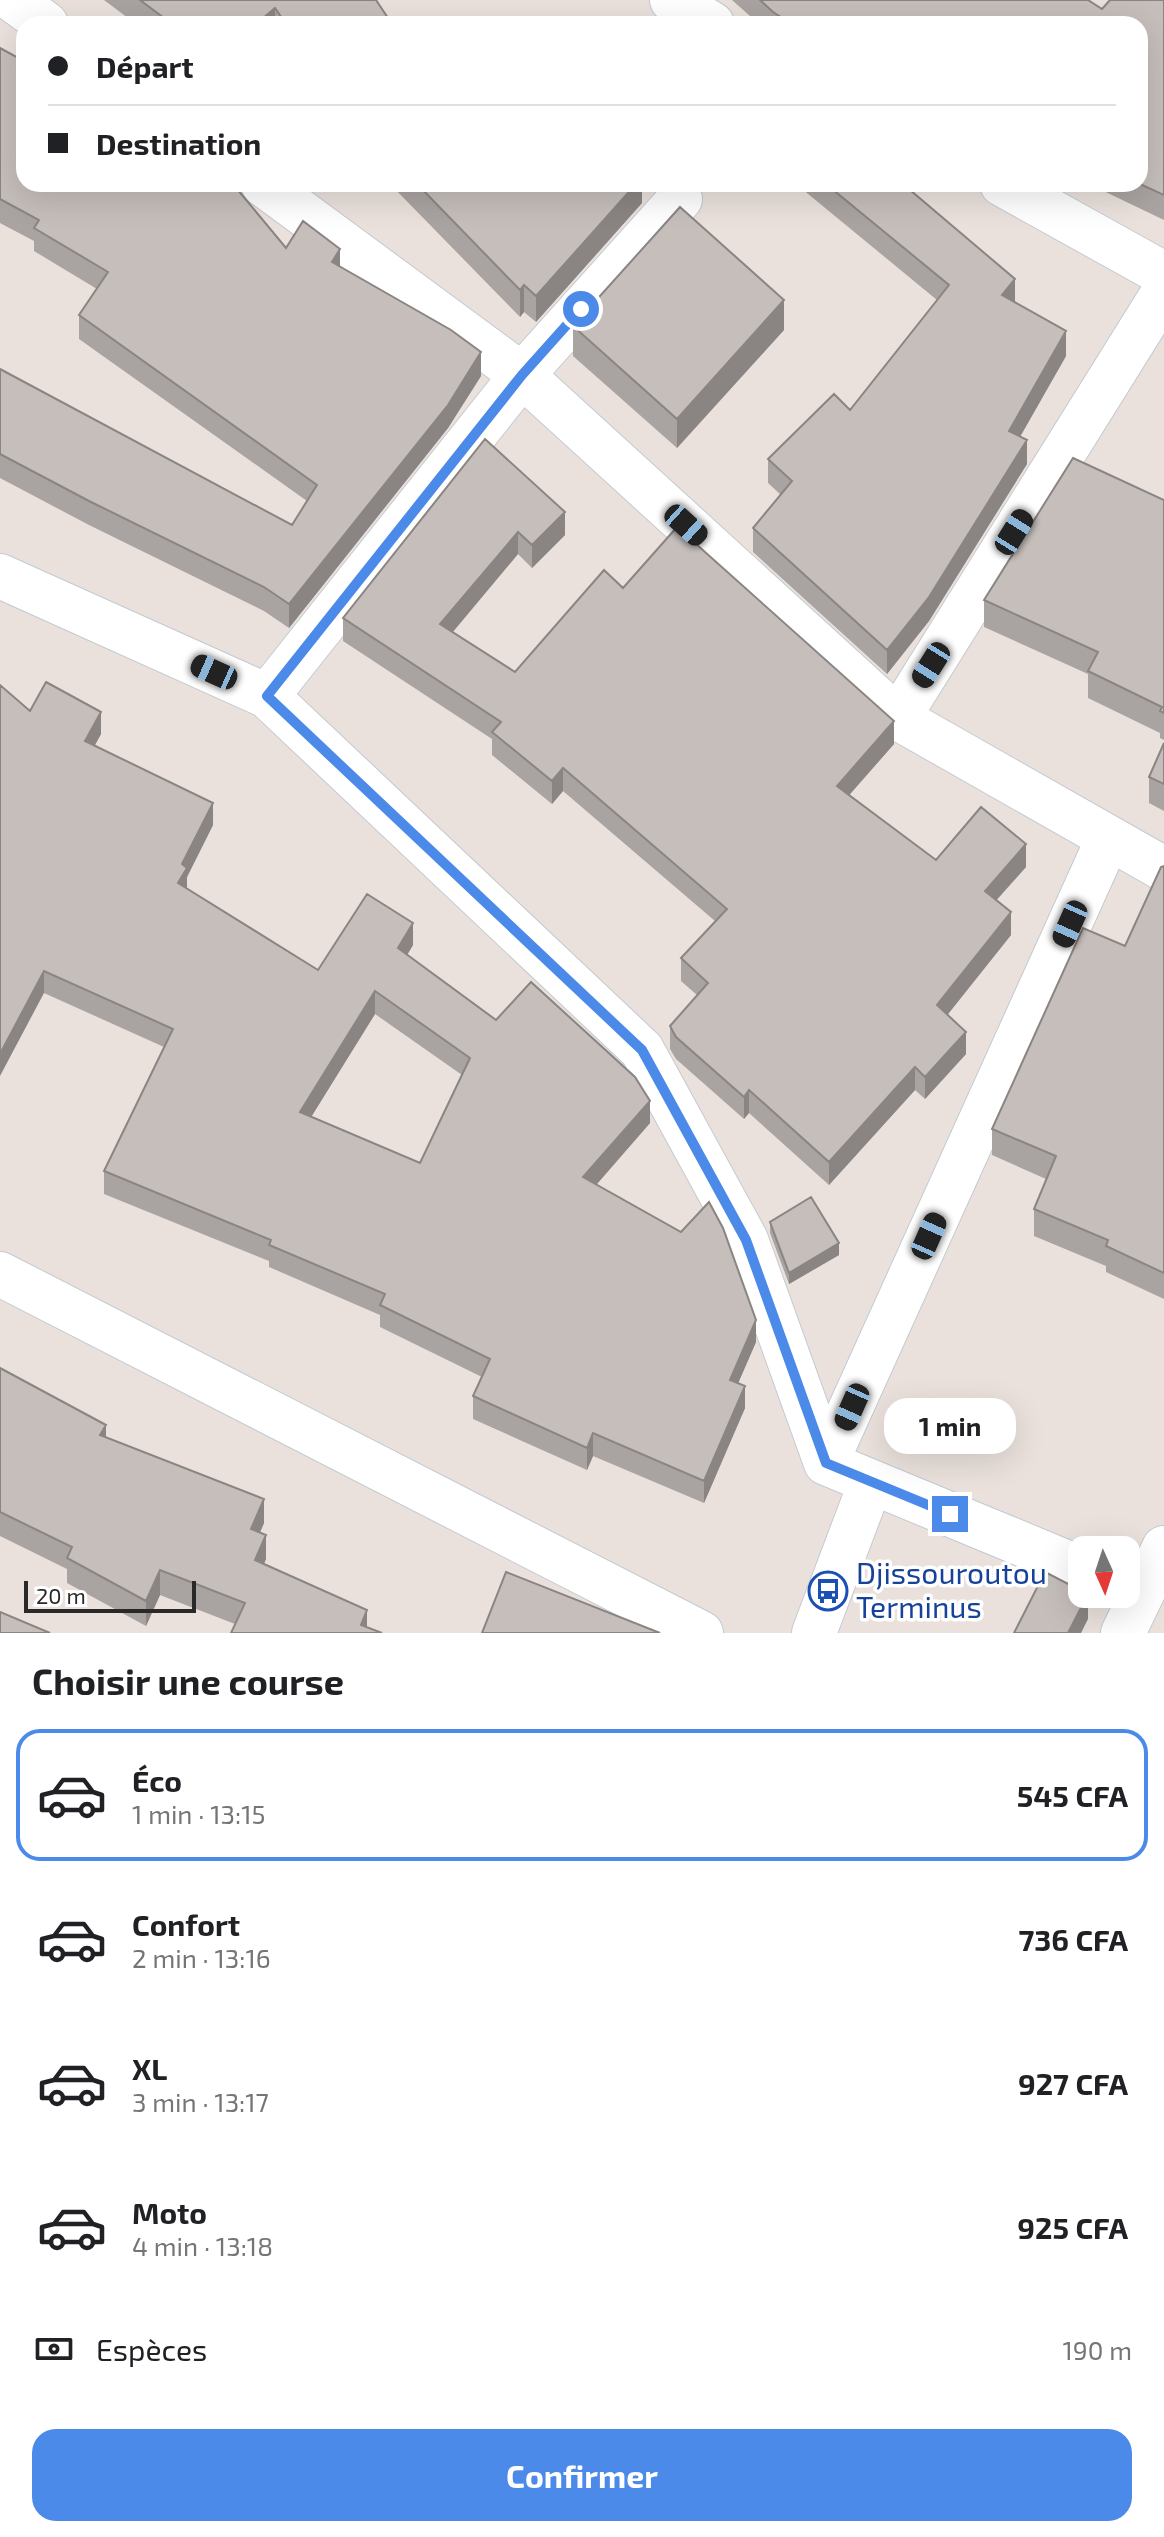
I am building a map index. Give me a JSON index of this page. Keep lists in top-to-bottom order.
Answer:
{
  "places": {
    "bus stop": ["Djissouroutou Terminus"]
  },
  "scale_bar": "20 m",
  "north": "bottom",
  "page": {
    "banner": ["Départ", "Destination"],
    "bubble": "1 min",
    "scale": "20 m",
    "heading": "Choisir une course",
    "list": [
      {
        "name": "Éco",
        "note": "1 min · 13:15",
        "value": "545 CFA"
      },
      {
        "name": "Confort",
        "note": "2 min · 13:16",
        "value": "736 CFA"
      },
      {
        "name": "XL",
        "note": "3 min · 13:17",
        "value": "927 CFA"
      },
      {
        "name": "Moto",
        "note": "4 min · 13:18",
        "value": "925 CFA"
      }
    ],
    "pay": ["Espèces", "190 m"],
    "buttons": "Confirmer"
  }
}
